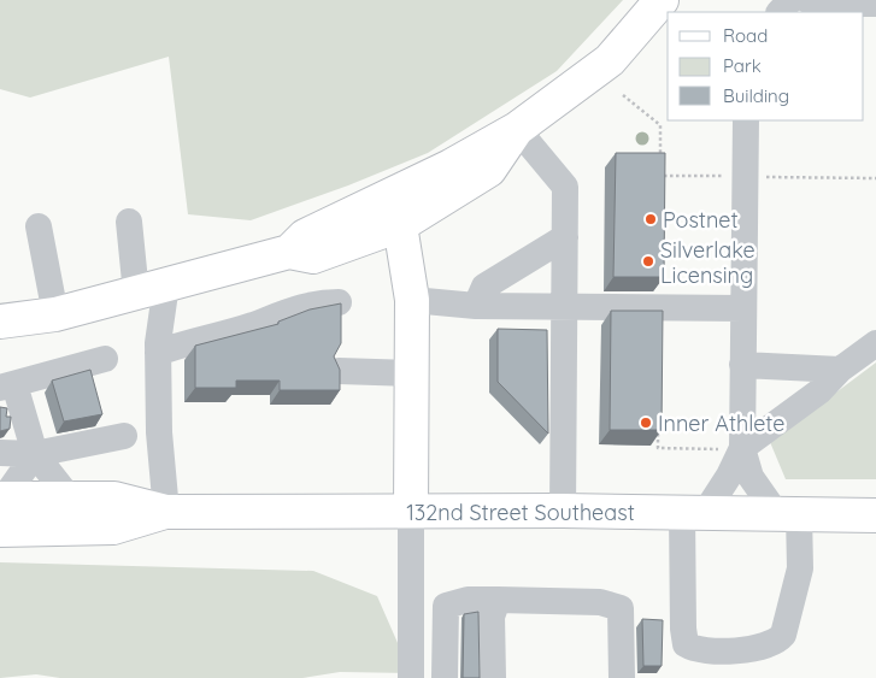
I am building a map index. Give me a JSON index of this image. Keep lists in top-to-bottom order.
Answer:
{
  "streets": {
    "main road": ["132nd Street Southeast"]
  },
  "places": ["Postnet", "Silverlake Licensing", "Inner Athlete"],
  "legend": ["Road", "Park", "Building"]
}
